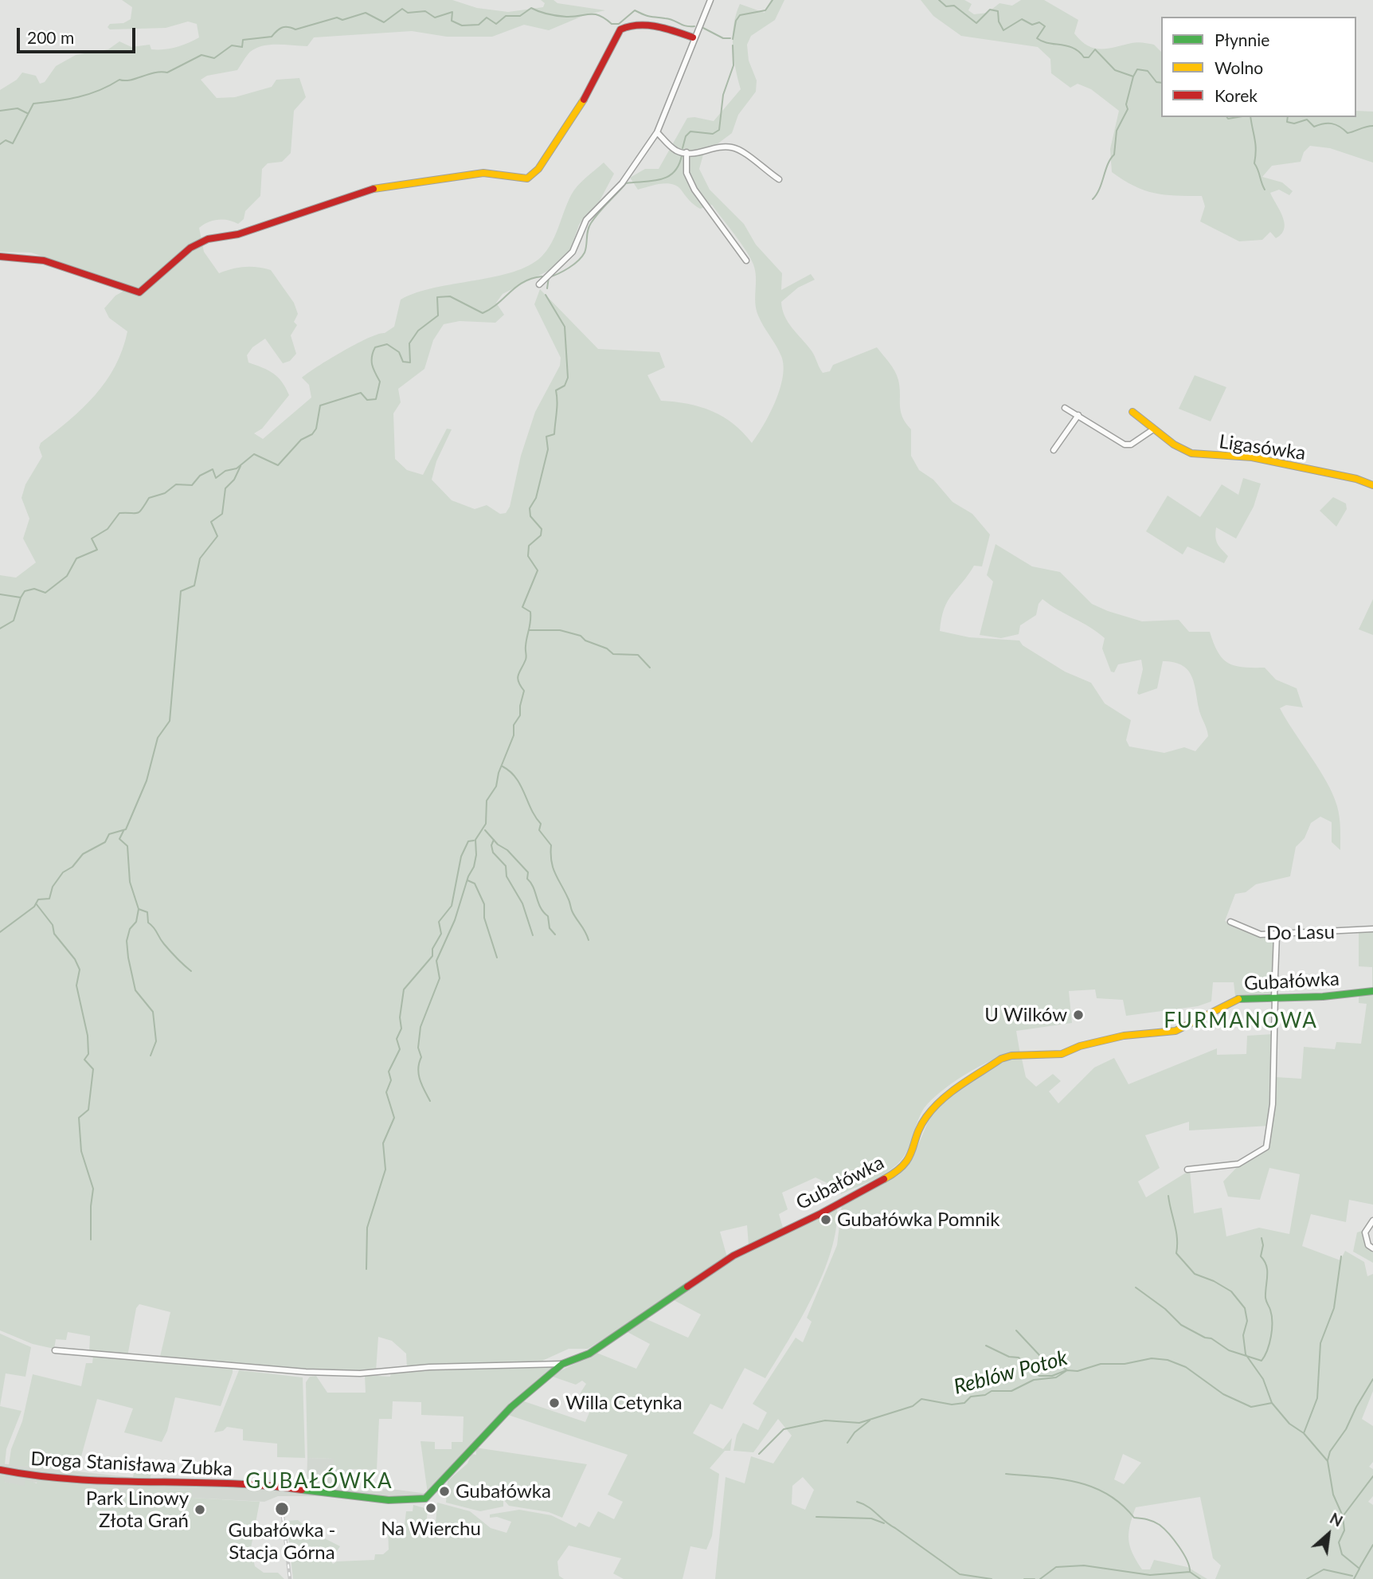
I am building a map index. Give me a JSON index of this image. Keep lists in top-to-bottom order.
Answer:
{
  "streets": {
    "street": [
      "Ligasówka",
      "Do Lasu",
      "Gubałówka",
      "Droga Stanisława Zubka"
    ]
  },
  "crossings": [
    ["Gubałówka", "Droga Stanisława Zubka"]
  ],
  "districts": ["FURMANOWA", "GUBAŁÓWKA"],
  "water": ["Reblów Potok"],
  "places": [
    "U Wilków",
    "Gubałówka Pomnik",
    "Willa Cetynka",
    "Gubałówka",
    "Na Wierchu",
    "Gubałówka - Stacja Górna",
    "Park Linowy Złota Grań"
  ],
  "legend": ["Płynnie", "Wolno", "Korek"],
  "scale_bar": "200 m",
  "north": "top right"
}
